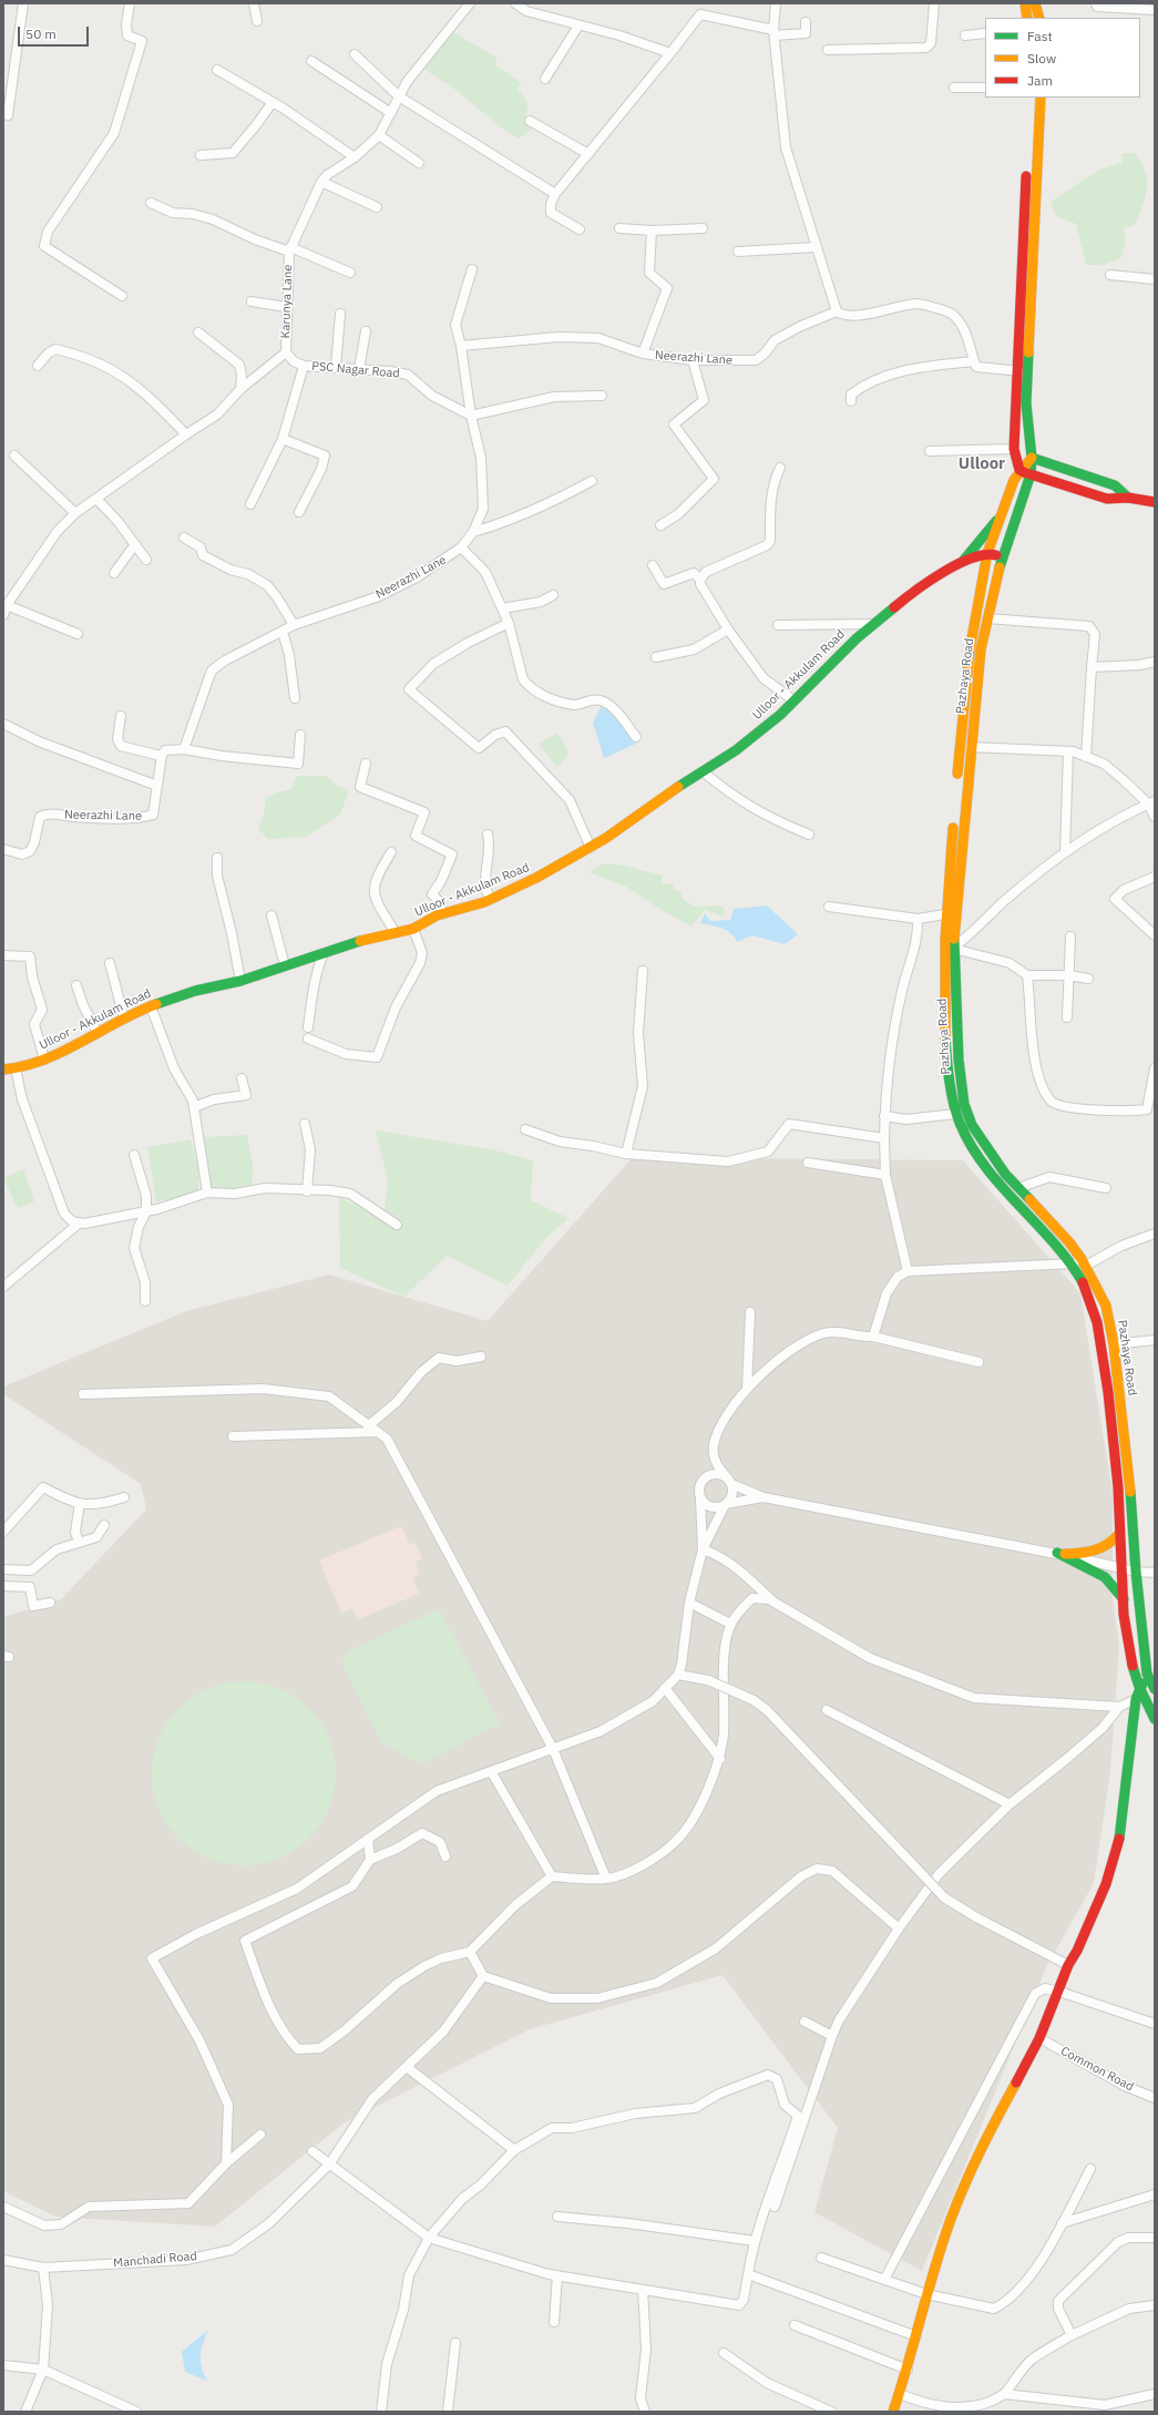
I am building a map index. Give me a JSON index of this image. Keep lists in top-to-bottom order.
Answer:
{
  "streets": {
    "main road": ["Ulloor - Akkulam Road", "Pazhaya Road"],
    "street": [
      "Karunya Lane",
      "Neerazhi Lane",
      "PSC Nagar Road",
      "Common Road",
      "Manchadi Road"
    ]
  },
  "crossings": [
    ["Karunya Lane", "PSC Nagar Road"],
    ["Neerazhi Lane", "PSC Nagar Road"]
  ],
  "districts": ["Ulloor"],
  "legend": ["Fast", "Slow", "Jam"],
  "scale_bar": "50 m"
}
